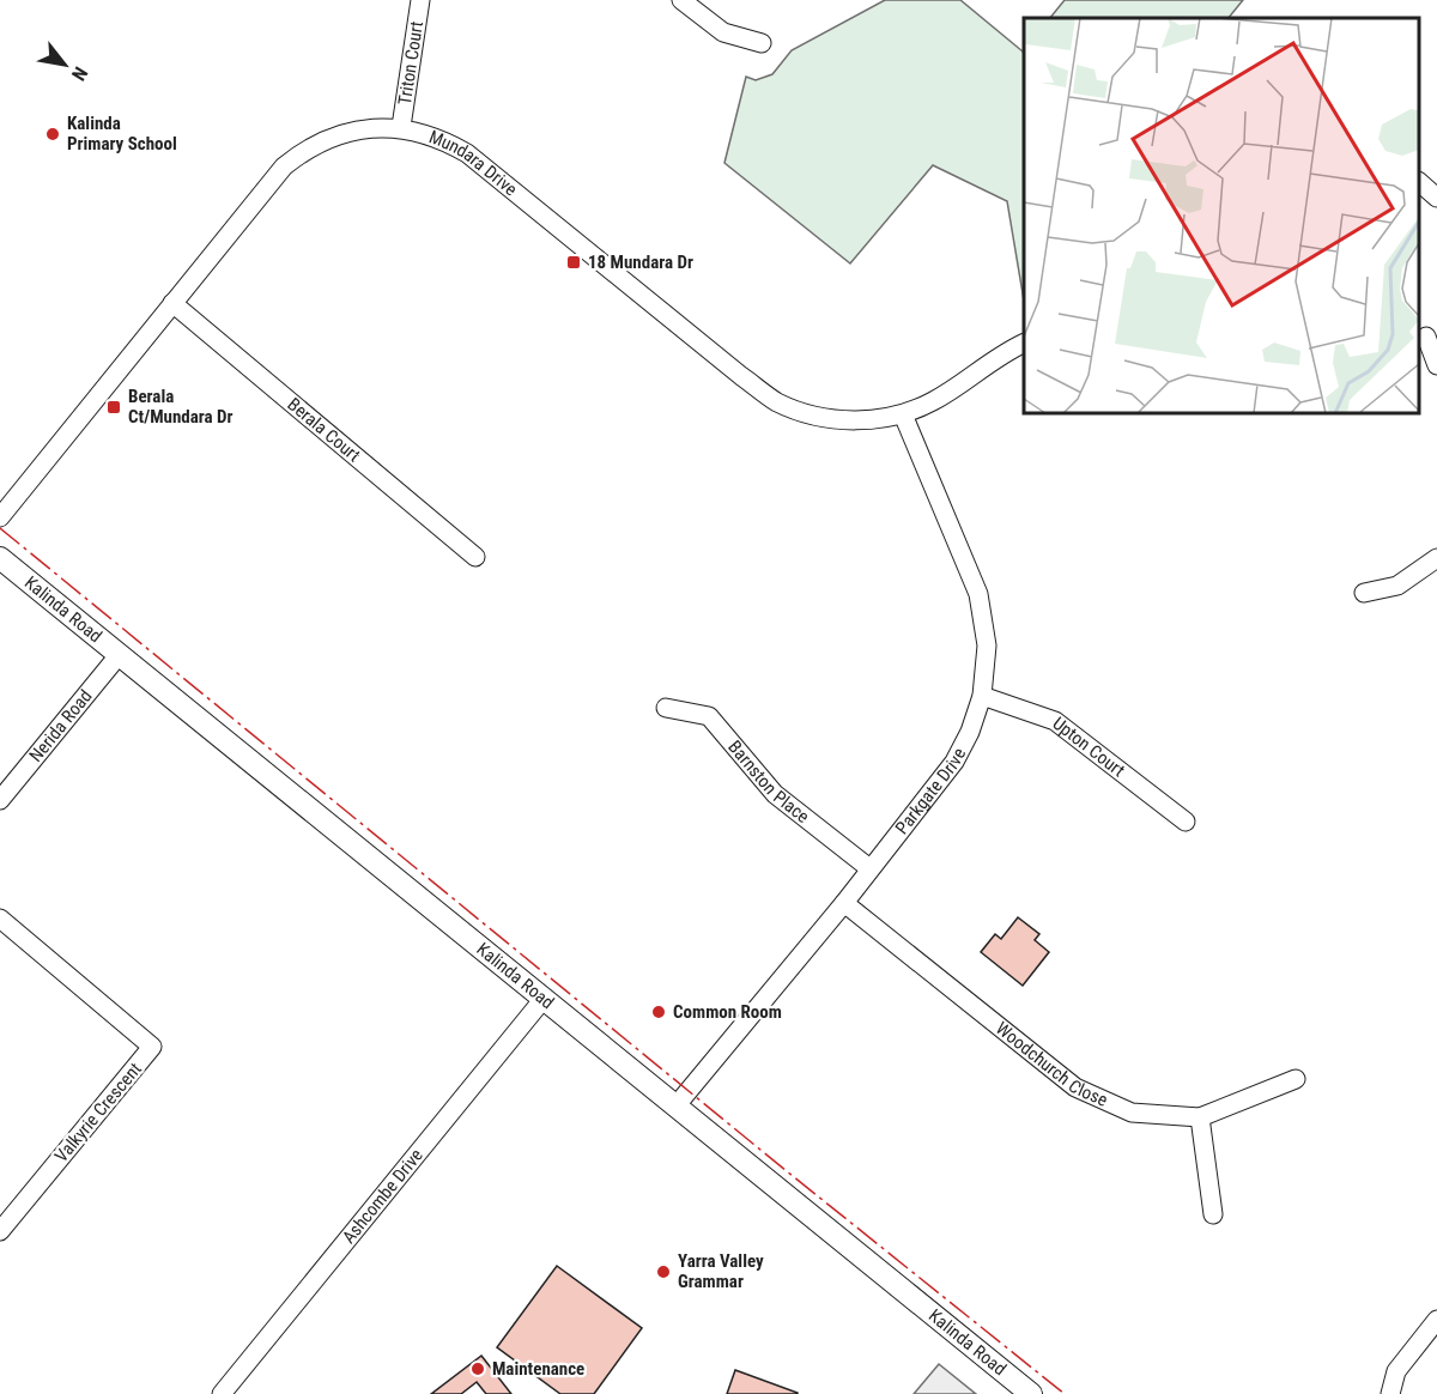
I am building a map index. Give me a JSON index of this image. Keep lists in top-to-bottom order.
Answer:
{
  "streets": {
    "street": [
      "Triton Court",
      "Mundara Drive",
      "Berala Court",
      "Kalinda Road",
      "Nerida Road",
      "Upton Court",
      "Barnston Place",
      "Parkgate Drive",
      "Woodchurch Close",
      "Valkyrie Crescent",
      "Ashcombe Drive"
    ]
  },
  "crossings": [
    ["Triton Court", "Mundara Drive"],
    ["Mundara Drive", "Berala Court"],
    ["Mundara Drive", "Parkgate Drive"],
    ["Kalinda Road", "Nerida Road"],
    ["Kalinda Road", "Parkgate Drive"],
    ["Kalinda Road", "Ashcombe Drive"],
    ["Upton Court", "Parkgate Drive"],
    ["Barnston Place", "Parkgate Drive"],
    ["Parkgate Drive", "Woodchurch Close"]
  ],
  "places": {
    "other": [
      "Kalinda Primary School",
      "Common Room",
      "Yarra Valley Grammar",
      "Maintenance"
    ],
    "transit": ["18 Mundara Dr", "Berala Ct/Mundara Dr"]
  },
  "north": "bottom right"
}
